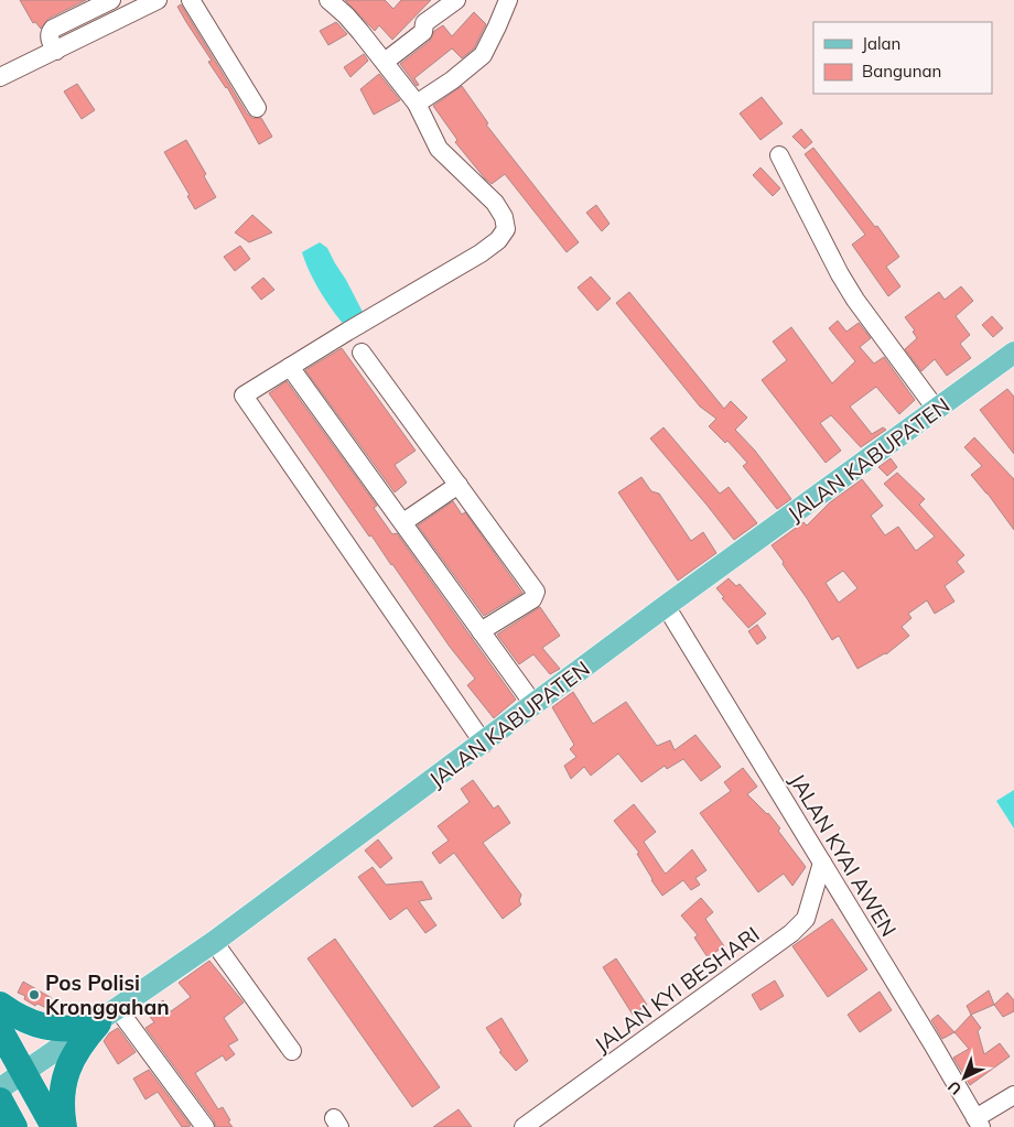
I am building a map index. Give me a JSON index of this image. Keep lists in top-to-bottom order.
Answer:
{
  "streets": {
    "main road": ["JALAN KABUPATEN"],
    "street": ["JALAN KYAI AWEN", "JALAN KYI BESHARI"]
  },
  "crossings": [
    ["JALAN KABUPATEN", "JALAN KYAI AWEN"],
    ["JALAN KYAI AWEN", "JALAN KYI BESHARI"]
  ],
  "places": ["Pos Polisi Kronggahan"],
  "legend": ["Jalan", "Bangunan"],
  "north": "bottom left"
}
